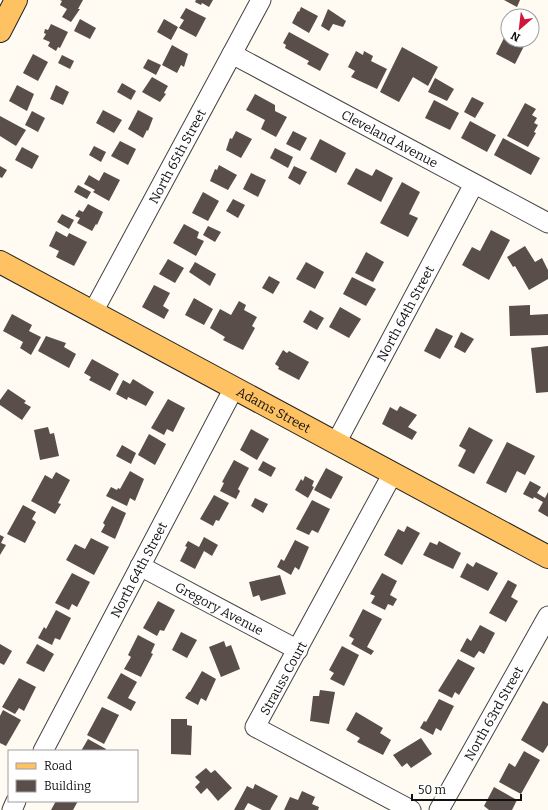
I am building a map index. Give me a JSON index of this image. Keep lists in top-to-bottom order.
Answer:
{
  "streets": {
    "main road": ["Adams Street"],
    "street": [
      "Cleveland Avenue",
      "North 65th Street",
      "North 64th Street",
      "Gregory Avenue",
      "Strauss Court",
      "North 63rd Street"
    ]
  },
  "crossings": [
    ["Cleveland Avenue", "North 65th Street"],
    ["Cleveland Avenue", "North 64th Street"],
    ["North 65th Street", "Adams Street"],
    ["North 64th Street", "Adams Street"],
    ["North 64th Street", "Gregory Avenue"],
    ["Adams Street", "Strauss Court"],
    ["Gregory Avenue", "Strauss Court"]
  ],
  "legend": ["Road", "Building"],
  "scale_bar": "50 m",
  "north": "bottom left"
}
